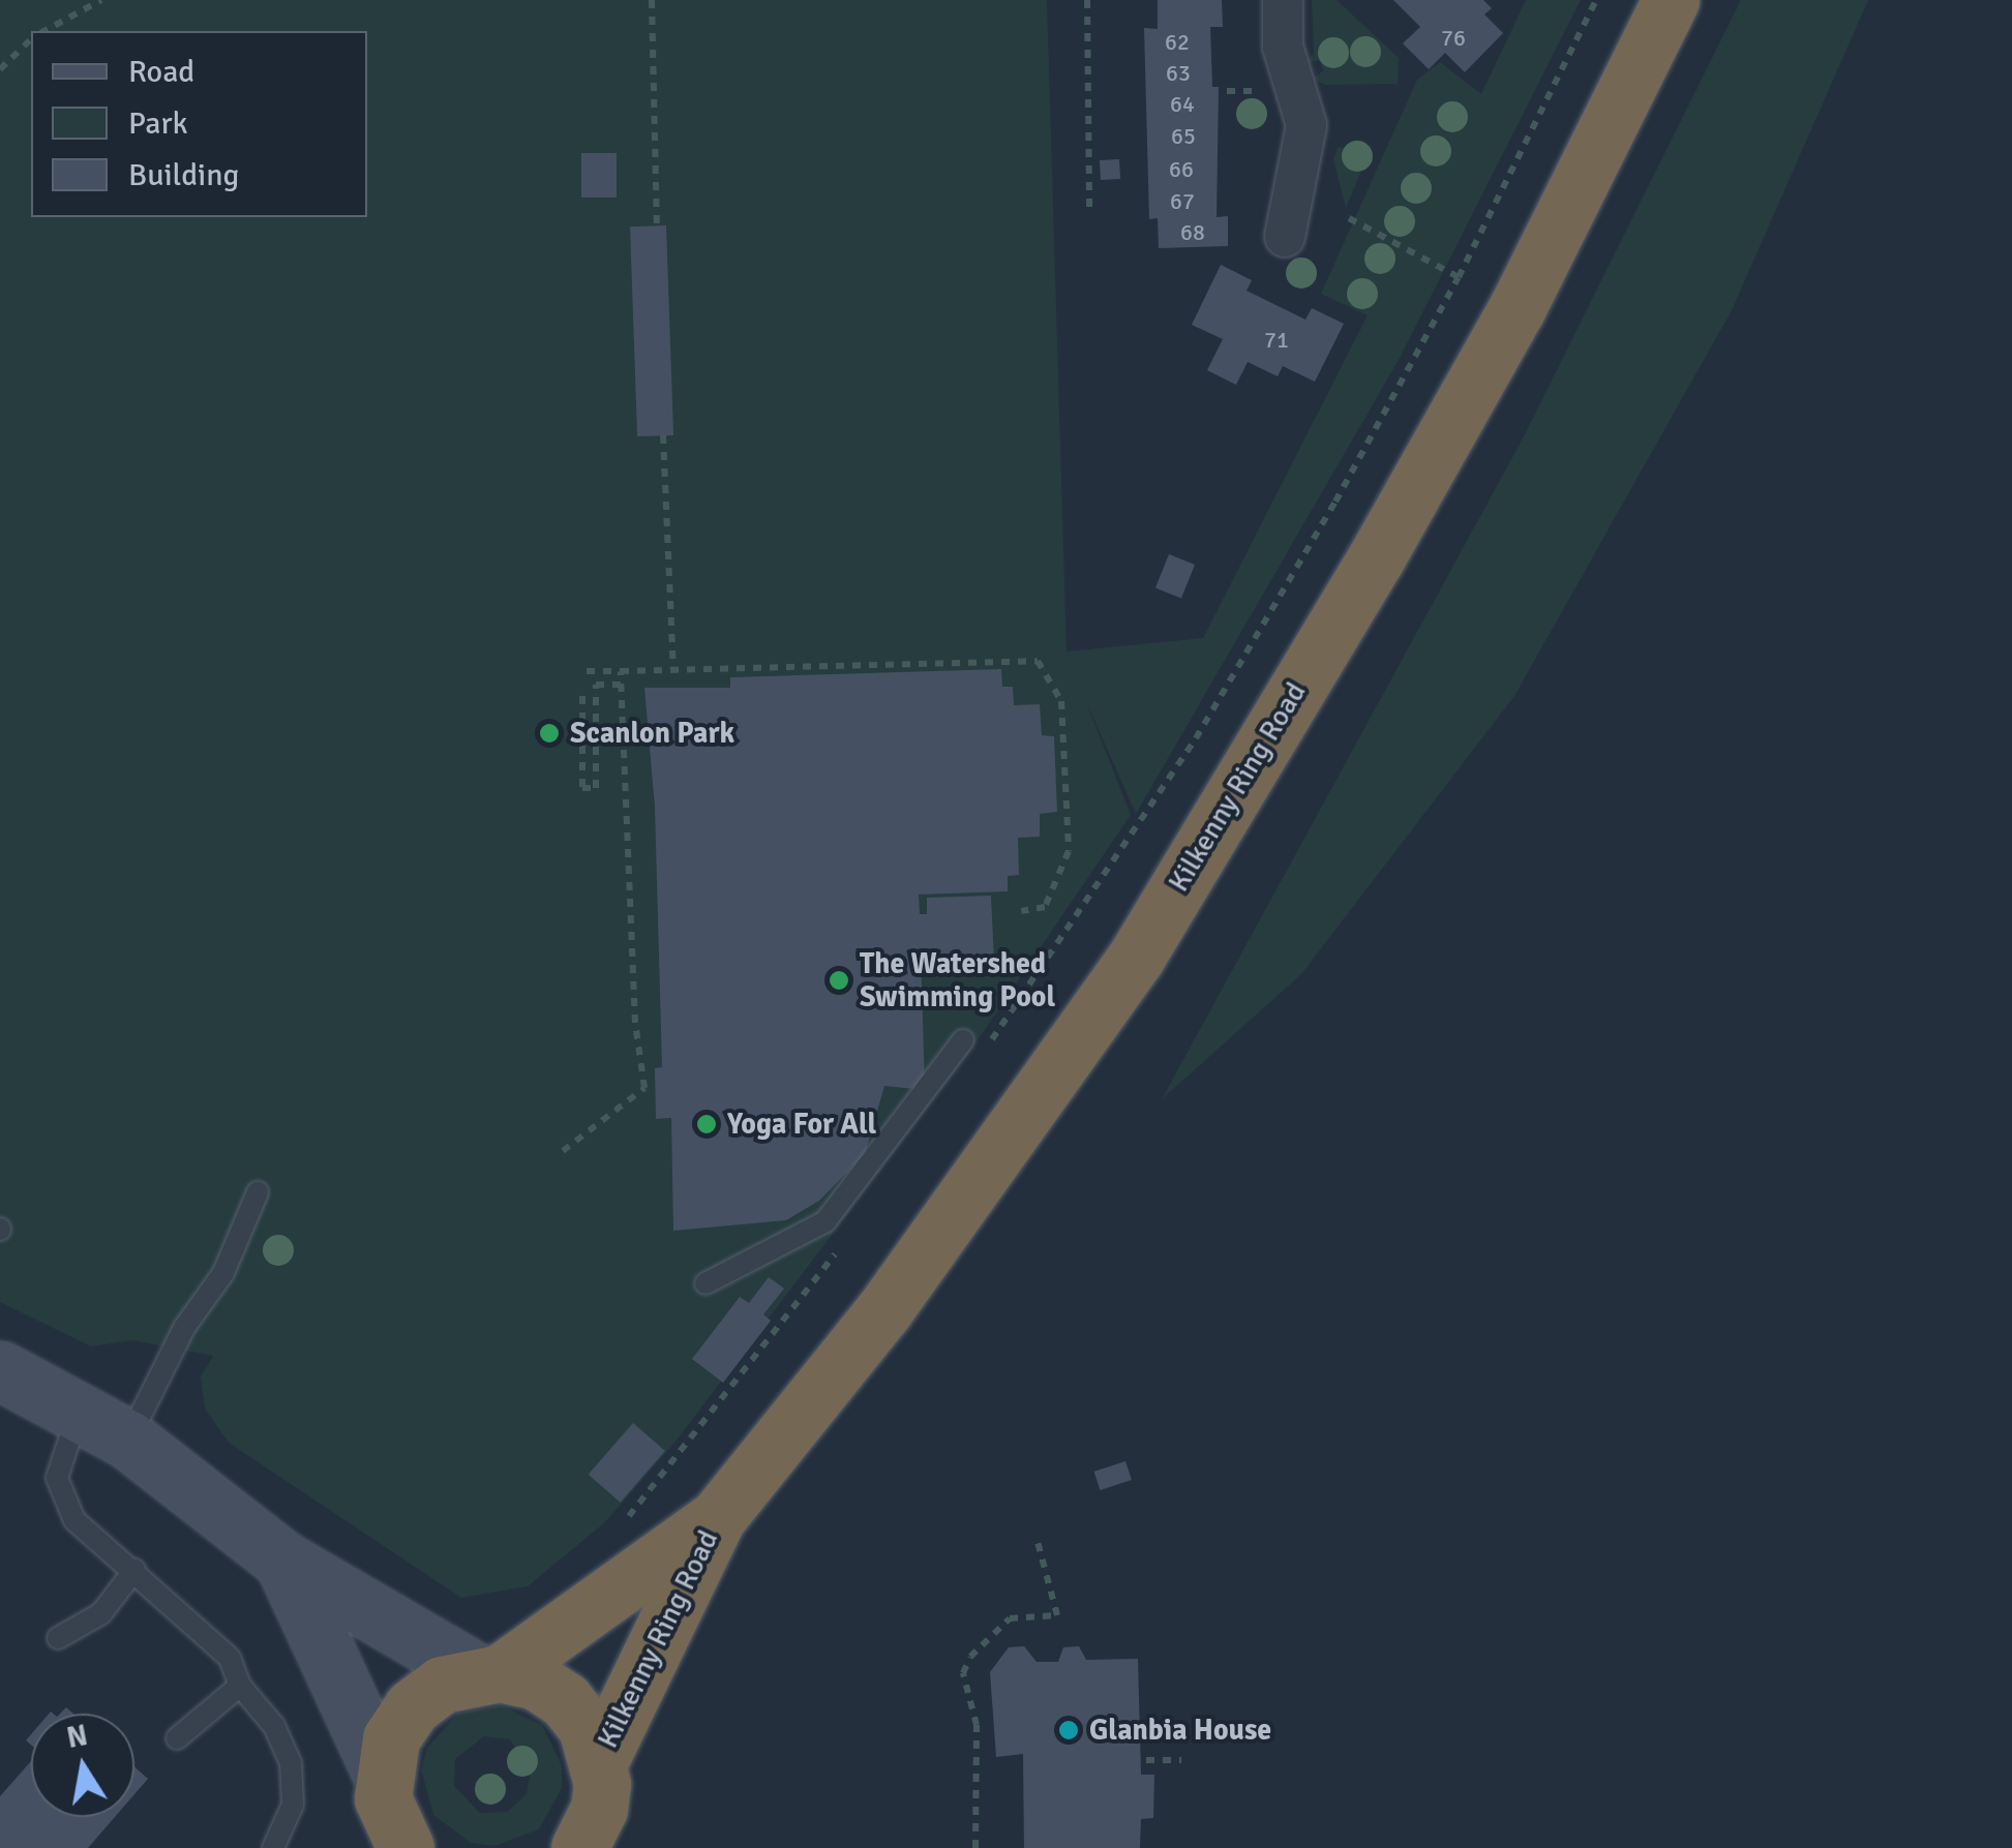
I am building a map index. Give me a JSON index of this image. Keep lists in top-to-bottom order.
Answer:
{
  "streets": {
    "highway": ["Kilkenny Ring Road"]
  },
  "places": [
    "Scanlon Park",
    "The Watershed Swimming Pool",
    "Yoga For All",
    "Glanbia House"
  ],
  "house_numbers": [
    "76",
    "62",
    "63",
    "64",
    "65",
    "66",
    "67",
    "68",
    "71"
  ],
  "legend": ["Road", "Park", "Building"],
  "north": "top"
}
